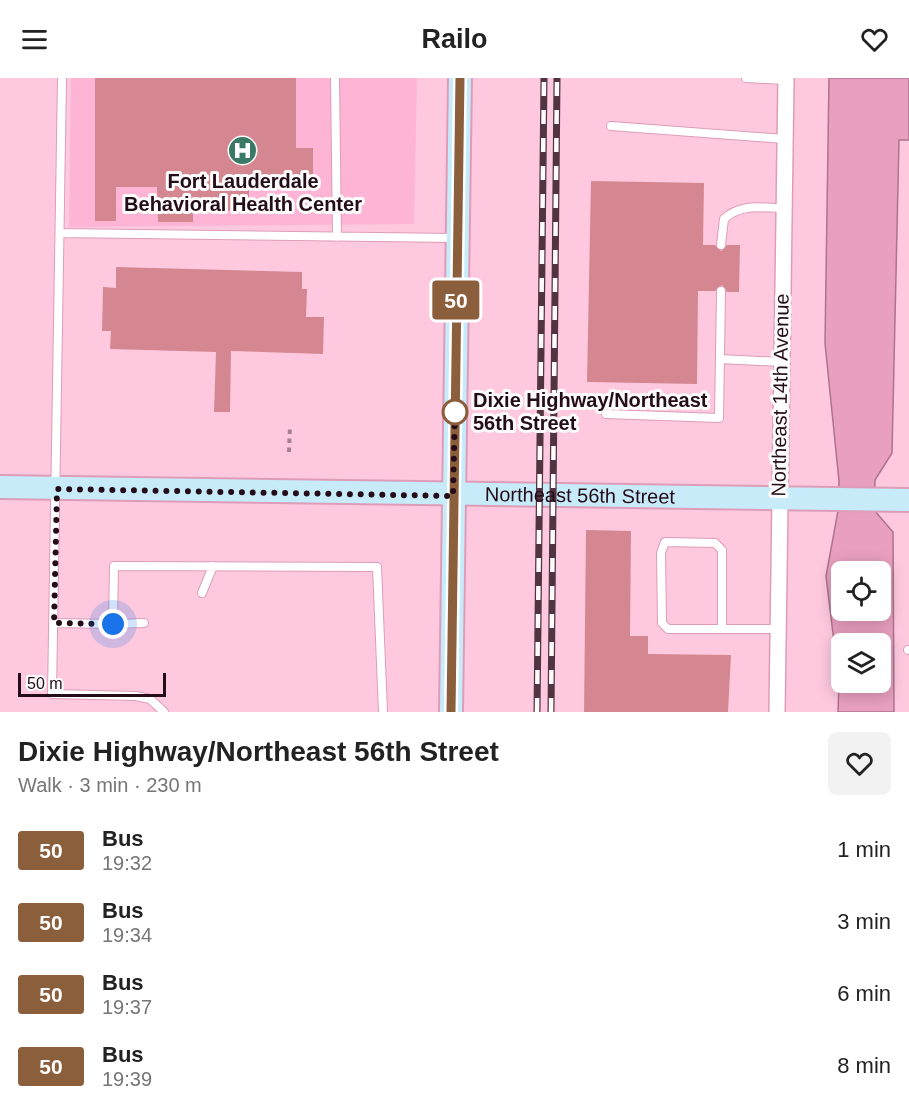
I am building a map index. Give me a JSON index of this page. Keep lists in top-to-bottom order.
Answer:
{
  "streets": {
    "street": ["Northeast 14th Avenue", "Northeast 56th Street"]
  },
  "crossings": [
    ["Northeast 14th Avenue", "Northeast 56th Street"]
  ],
  "places": {
    "hospital": ["Fort Lauderdale Behavioral Health Center"],
    "other": ["Dixie Highway/Northeast 56th Street"]
  },
  "lines": ["bus line 50"],
  "scale_bar": "50 m",
  "page": {
    "header": "Railo",
    "on_map": "50",
    "scale": "50 m",
    "heading": ["Dixie Highway/Northeast 56th Street", "Walk · 3 min · 230 m"],
    "list": [
      {
        "mark": "50",
        "name": "Bus",
        "note": "19:32",
        "value": "1 min"
      },
      {
        "mark": "50",
        "name": "Bus",
        "note": "19:34",
        "value": "3 min"
      },
      {
        "mark": "50",
        "name": "Bus",
        "note": "19:37",
        "value": "6 min"
      },
      {
        "mark": "50",
        "name": "Bus",
        "note": "19:39",
        "value": "8 min"
      }
    ]
  }
}
